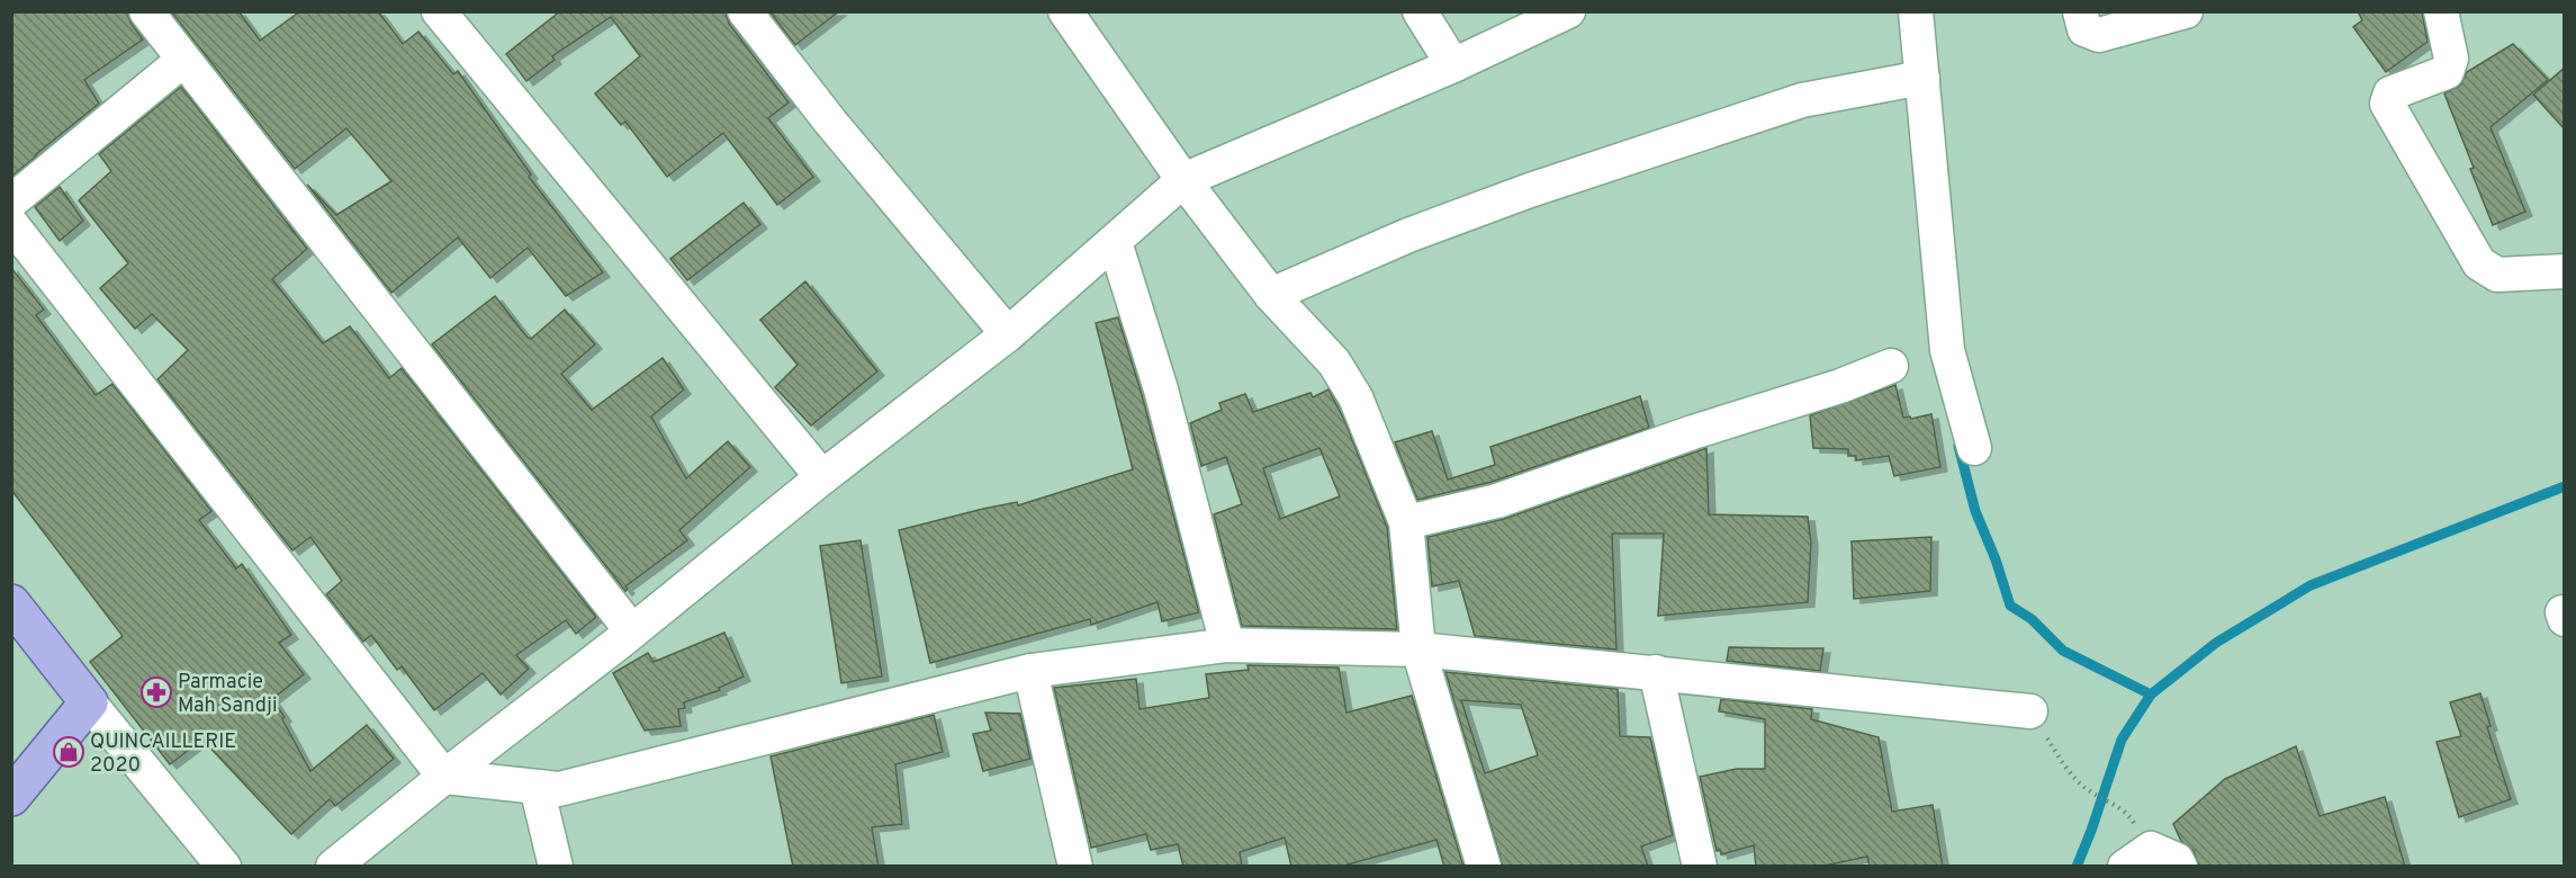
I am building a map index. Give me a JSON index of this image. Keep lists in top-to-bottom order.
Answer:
{
  "places": {
    "pharmacy": ["Parmacie Mah Sandji"],
    "shop": ["QUINCAILLERIE 2020"]
  }
}
